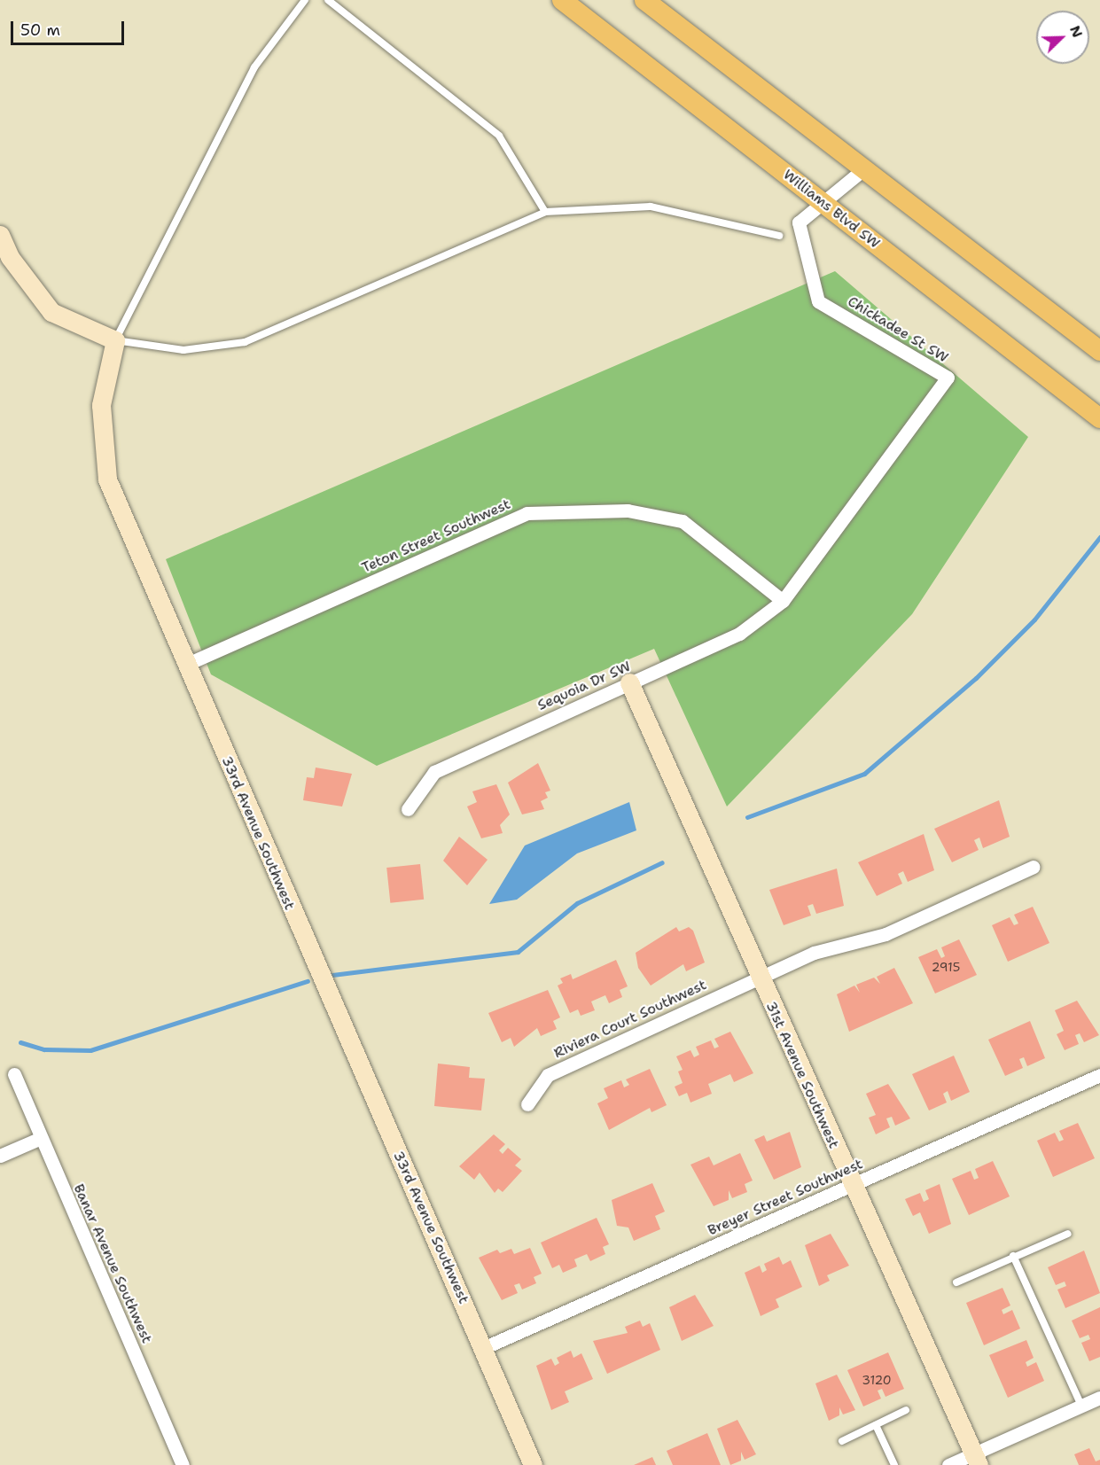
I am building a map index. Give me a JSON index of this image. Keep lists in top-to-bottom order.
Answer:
{
  "streets": {
    "main road": ["Williams Blvd SW"],
    "street": [
      "Chickadee St SW",
      "Teton Street Southwest",
      "Sequoia Dr SW",
      "33rd Avenue Southwest",
      "Riviera Court Southwest",
      "31st Avenue Southwest",
      "Breyer Street Southwest",
      "Banar Avenue Southwest"
    ]
  },
  "crossings": [
    ["Williams Blvd SW", "Chickadee St SW"],
    ["Chickadee St SW", "Teton Street Southwest"],
    ["Chickadee St SW", "Sequoia Dr SW"],
    ["Teton Street Southwest", "Sequoia Dr SW"],
    ["Teton Street Southwest", "33rd Avenue Southwest"],
    ["Sequoia Dr SW", "31st Avenue Southwest"],
    ["33rd Avenue Southwest", "Breyer Street Southwest"],
    ["Riviera Court Southwest", "31st Avenue Southwest"],
    ["31st Avenue Southwest", "Breyer Street Southwest"]
  ],
  "house_numbers": ["2915", "3120"],
  "scale_bar": "50 m",
  "north": "top right"
}
